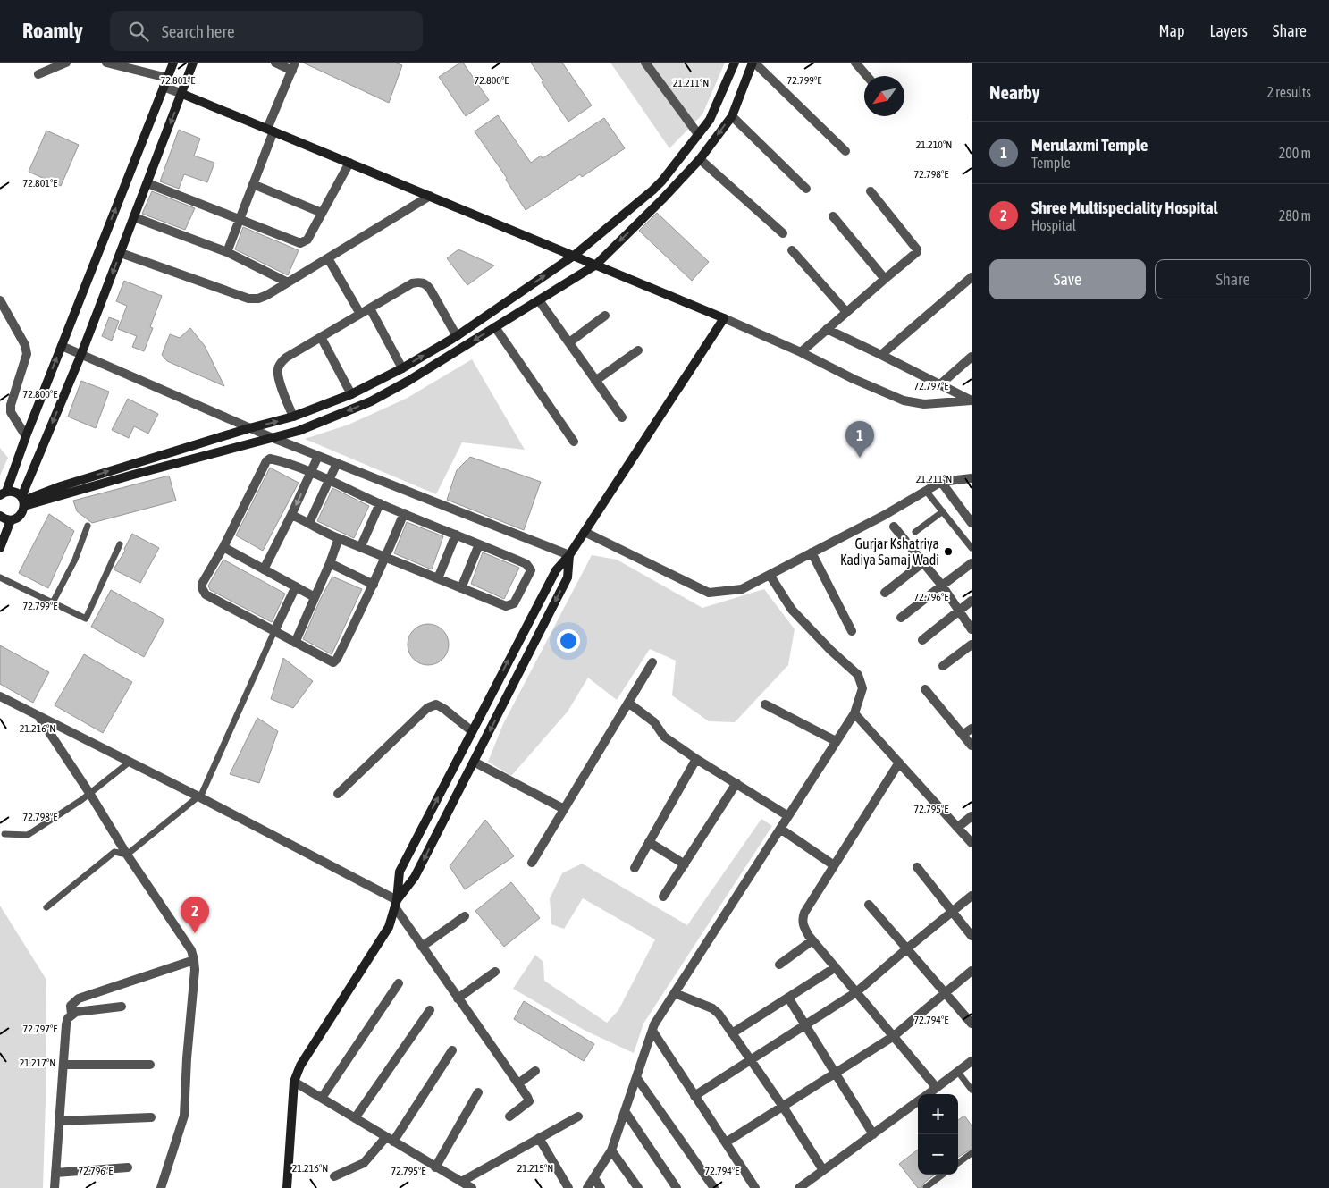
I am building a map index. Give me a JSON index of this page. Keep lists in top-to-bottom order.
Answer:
{
  "places": ["Gurjar Kshatriya Kadiya Samaj Wadi"],
  "north": "bottom left",
  "page": {
    "header": "Roamly",
    "search": "Search here",
    "nav": ["Map", "Layers", "Share"],
    "heading": ["Nearby", "2 results"],
    "list": [
      {
        "mark": "1",
        "name": "Merulaxmi Temple",
        "note": "Temple",
        "value": "200 m"
      },
      {
        "mark": "2",
        "name": "Shree Multispeciality Hospital",
        "note": "Hospital",
        "value": "280 m"
      }
    ],
    "buttons": ["Save", "Share"],
    "pins": ["1", "2"],
    "map_buttons": ["+", "−"]
  },
  "coordinates": [
    "72.801°E",
    "72.800°E",
    "72.799°E",
    "21.211°N",
    "21.210°N",
    "72.798°E",
    "72.797°E",
    "72.796°E",
    "21.216°N",
    "72.795°E",
    "72.794°E",
    "21.217°N",
    "21.215°N"
  ]
}
